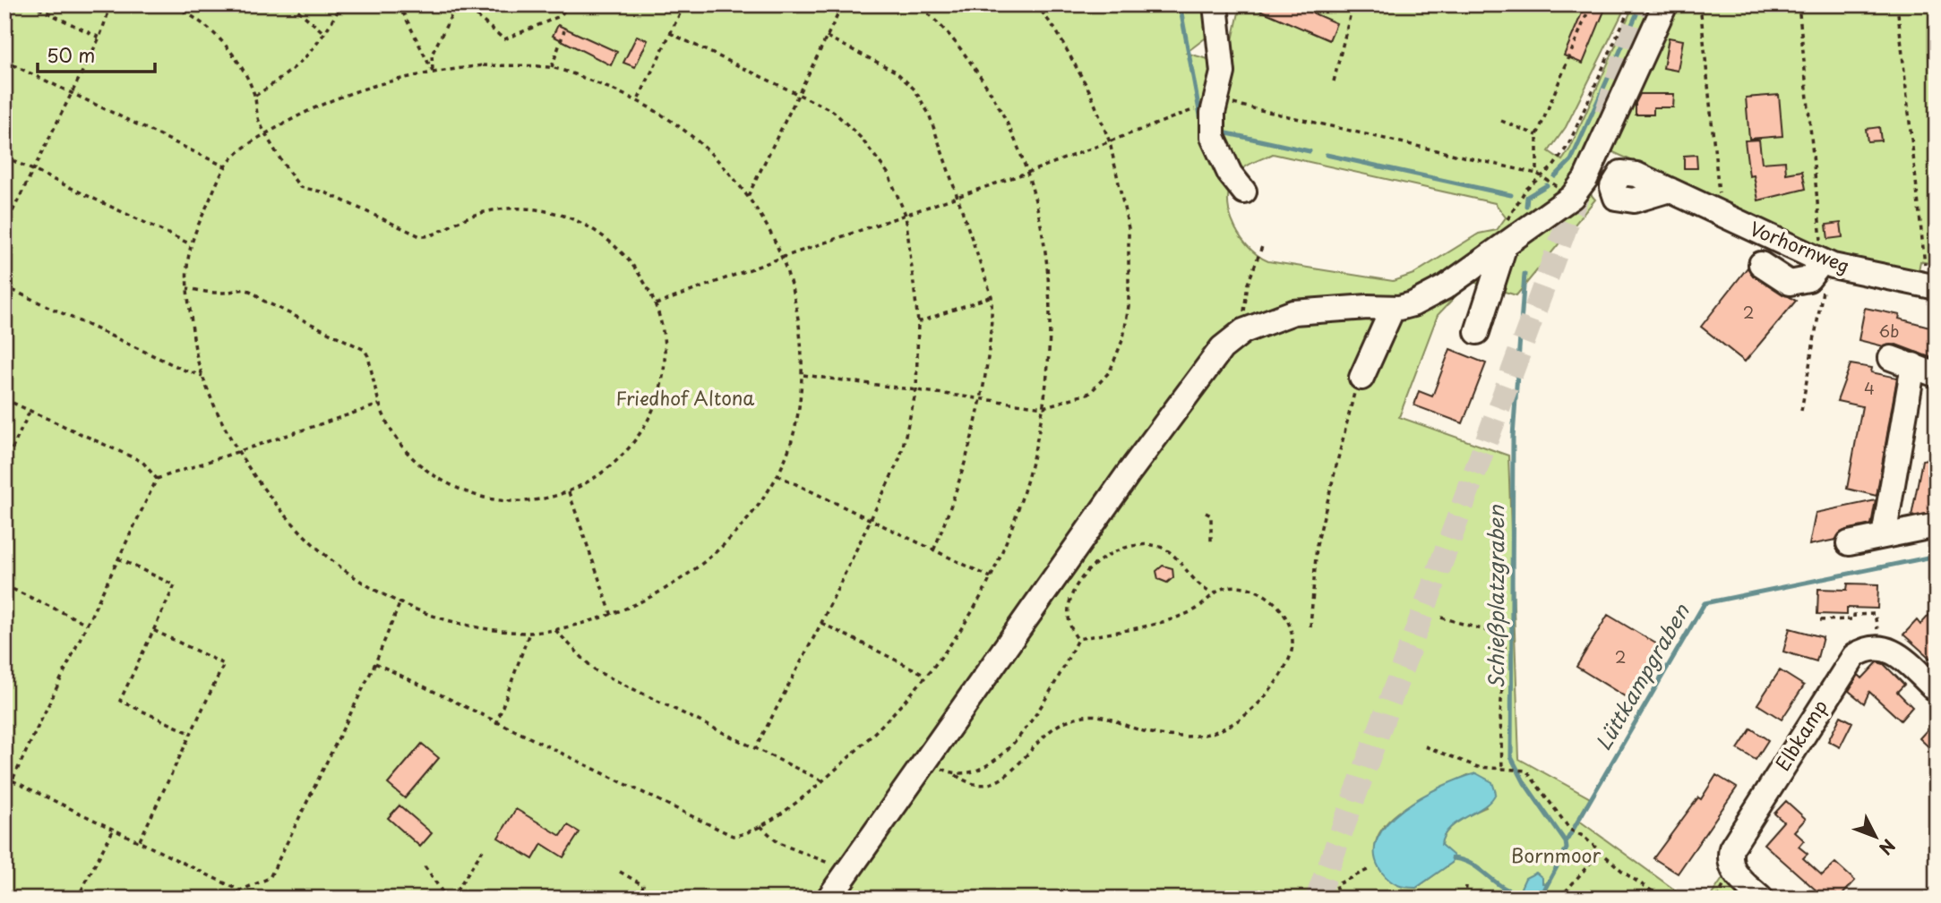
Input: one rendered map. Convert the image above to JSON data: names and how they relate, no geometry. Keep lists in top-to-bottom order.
{
  "streets": {
    "street": ["Vorhornweg", "Elbkamp"]
  },
  "water": ["Schießplatzgraben", "Lüttkampgraben"],
  "parks": ["Friedhof Altona", "Bornmoor"],
  "house_numbers": [
    "2",
    "6b",
    "4",
    "2"
  ],
  "scale_bar": "50 m",
  "north": "bottom right"
}
